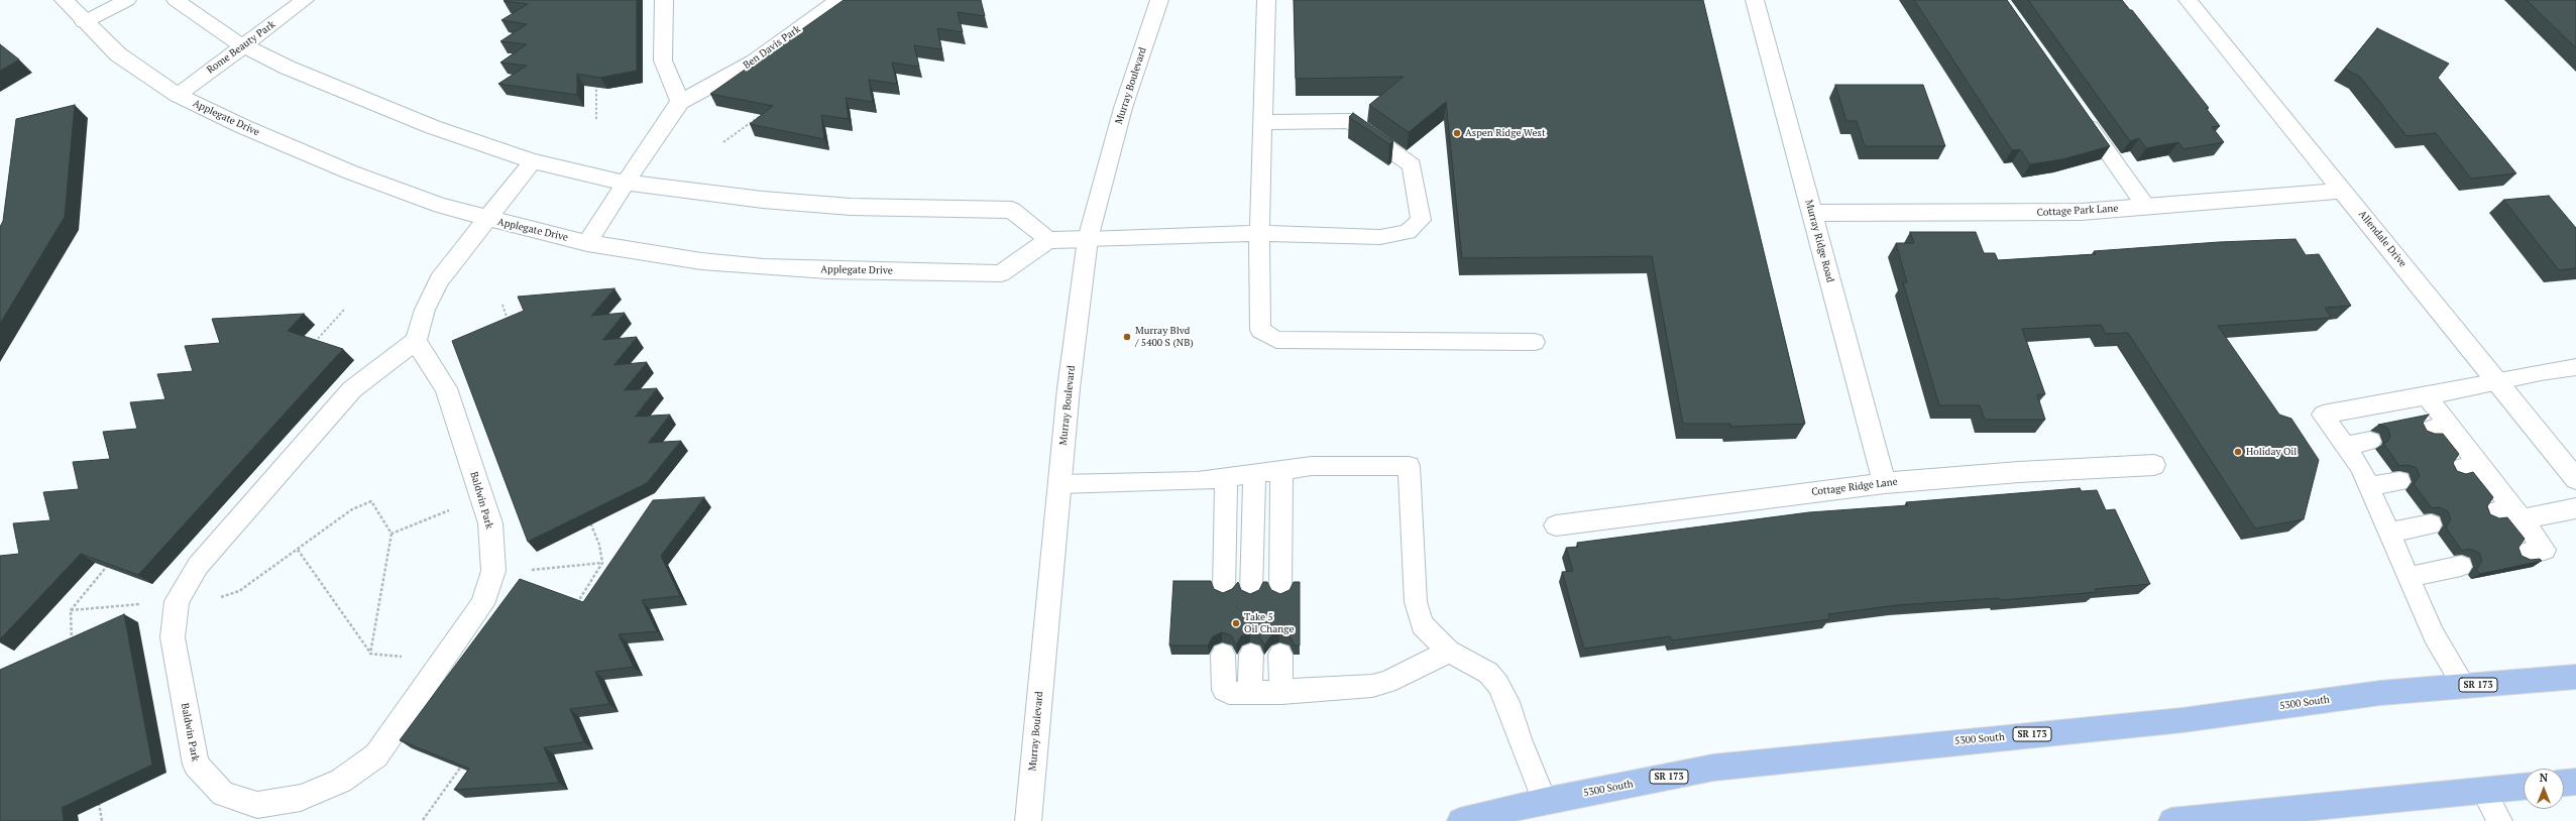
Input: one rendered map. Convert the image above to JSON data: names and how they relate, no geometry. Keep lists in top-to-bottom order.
{
  "streets": {
    "main road": ["SR 173", "5300 South"],
    "street": [
      "Rome Beauty Park",
      "Ben Davis Park",
      "Murray Boulevard",
      "Applegate Drive",
      "Cottage Park Lane",
      "Allendale Drive",
      "Murray Ridge Road",
      "Cottage Ridge Lane",
      "Baldwin Park"
    ]
  },
  "crossings": [
    ["Rome Beauty Park", "Applegate Drive"],
    ["Ben Davis Park", "Applegate Drive"],
    ["Cottage Park Lane", "Allendale Drive"],
    ["Cottage Park Lane", "Murray Ridge Road"],
    ["Murray Ridge Road", "Cottage Ridge Lane"]
  ],
  "places": [
    "Aspen Ridge West",
    "Murray Blvd / 5400 S (NB)",
    "Holiday Oil",
    "Take 5 Oil Change"
  ],
  "north": "top"
}
